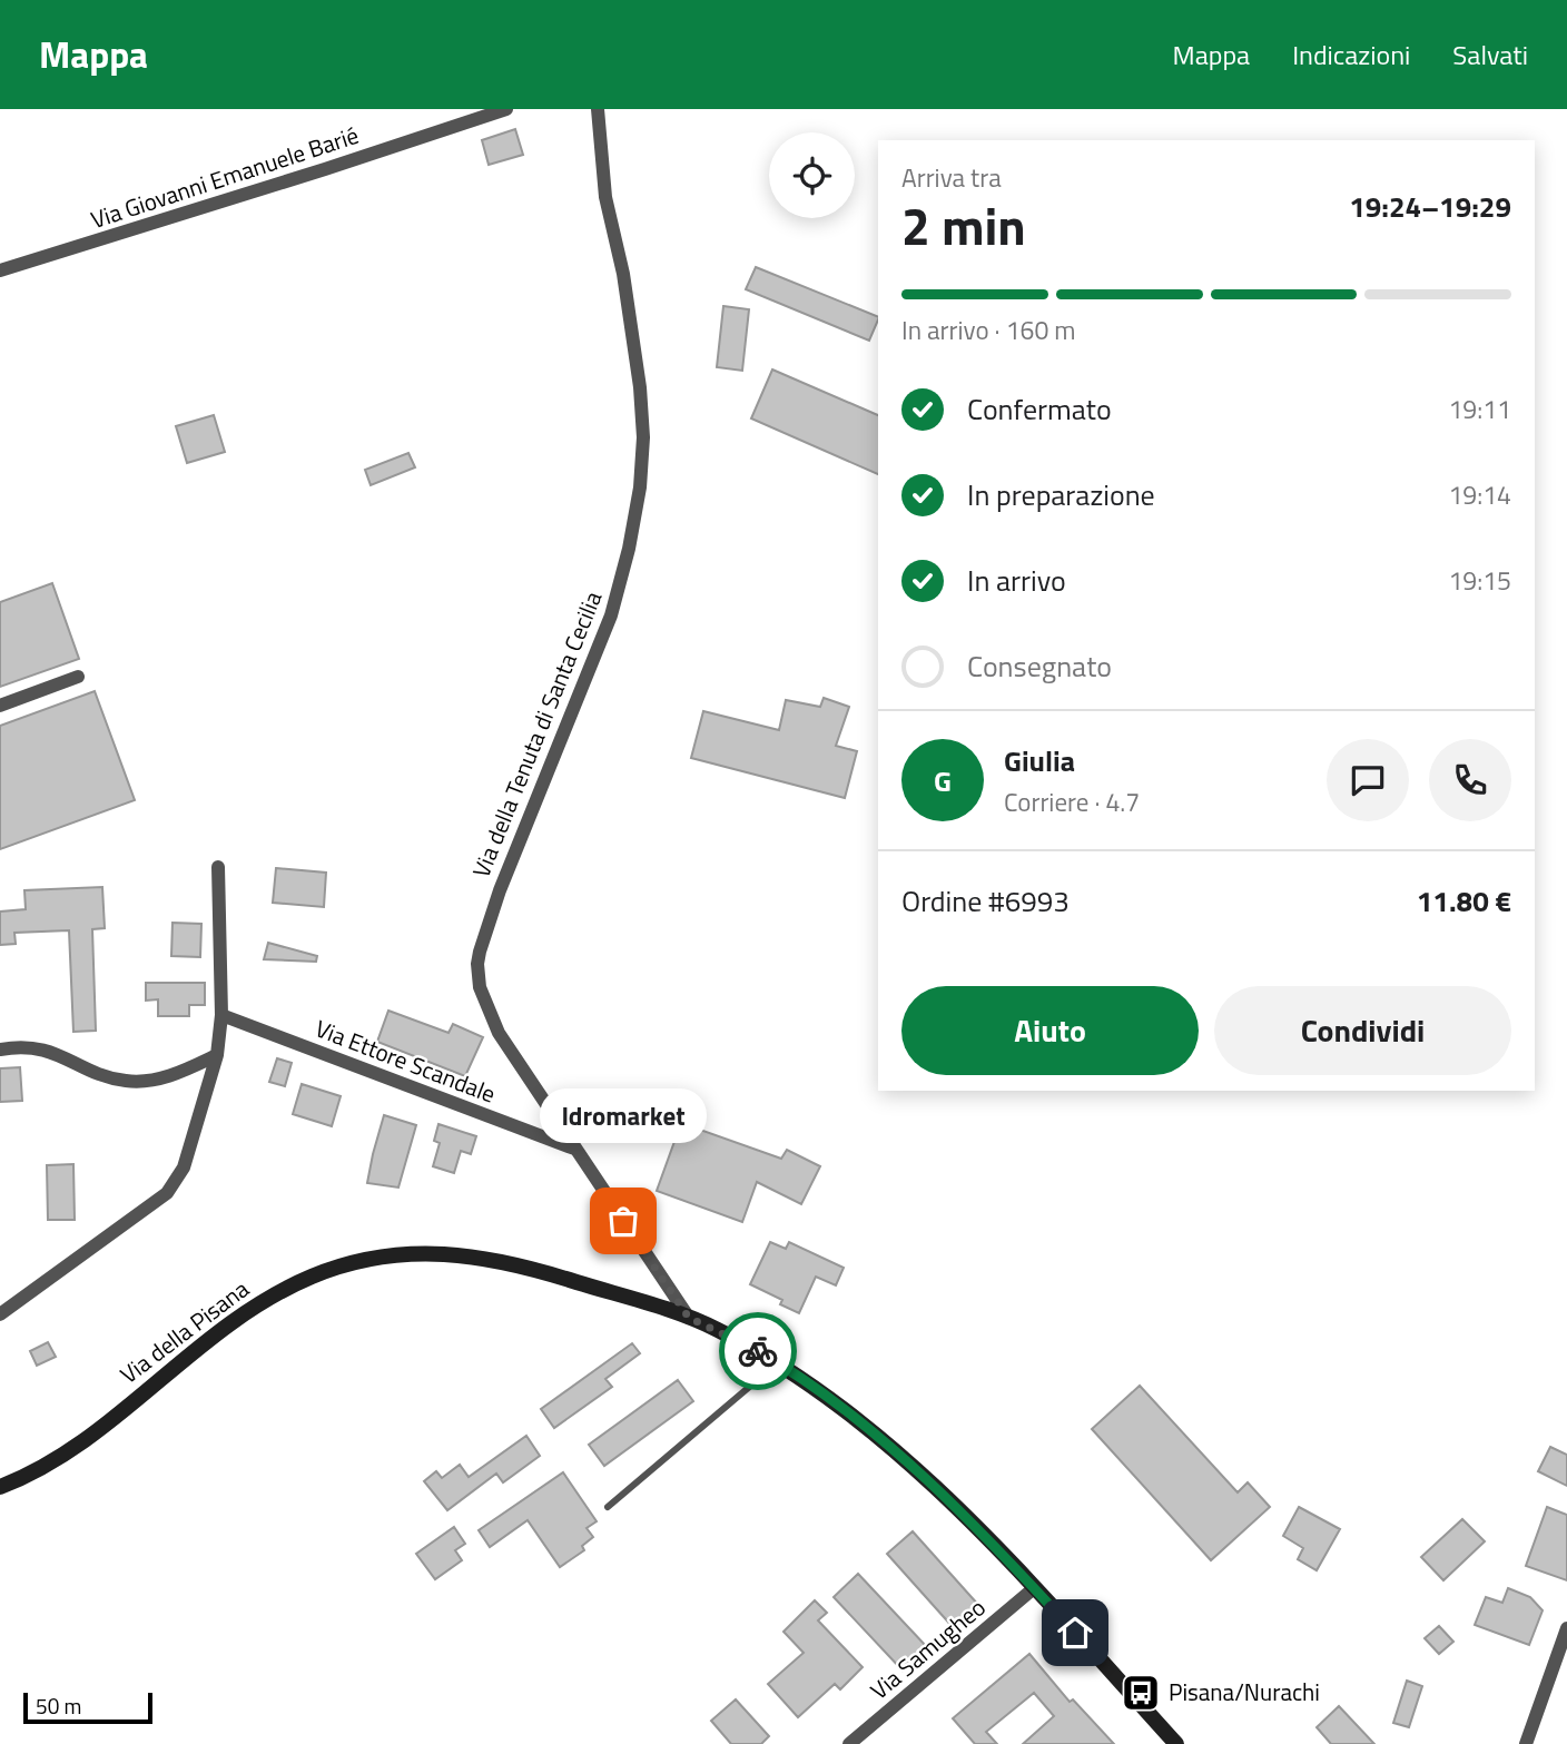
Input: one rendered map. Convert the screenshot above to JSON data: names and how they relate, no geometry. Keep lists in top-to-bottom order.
{
  "streets": {
    "main road": ["Via della Pisana"],
    "street": [
      "Via Giovanni Emanuele Barié",
      "Via della Tenuta di Santa Cecilia",
      "Via Ettore Scandale",
      "Via Samugheo"
    ]
  },
  "crossings": [
    ["Via della Tenuta di Santa Cecilia", "Via Ettore Scandale"],
    ["Via della Tenuta di Santa Cecilia", "Via della Pisana"],
    ["Via della Pisana", "Via Samugheo"]
  ],
  "places": {
    "other": ["Idromarket"],
    "bus stop": ["Pisana/Nurachi"]
  },
  "scale_bar": "50 m",
  "page": {
    "header": "Mappa",
    "nav": ["Mappa", "Indicazioni", "Salvati"],
    "heading": ["2 min", "Arriva tra", "19:24–19:29"],
    "panel": [
      "Giulia",
      "Corriere · 4.7",
      "Ordine #6993",
      "11.80 €"
    ],
    "bar": "In arrivo · 160 m",
    "list": [
      ["Confermato", "19:11"],
      ["In preparazione", "19:14"],
      ["In arrivo", "19:15"],
      "Consegnato"
    ],
    "round": "G",
    "buttons": ["Aiuto", "Condividi"],
    "bubble": "Idromarket",
    "scale": "50 m"
  }
}
